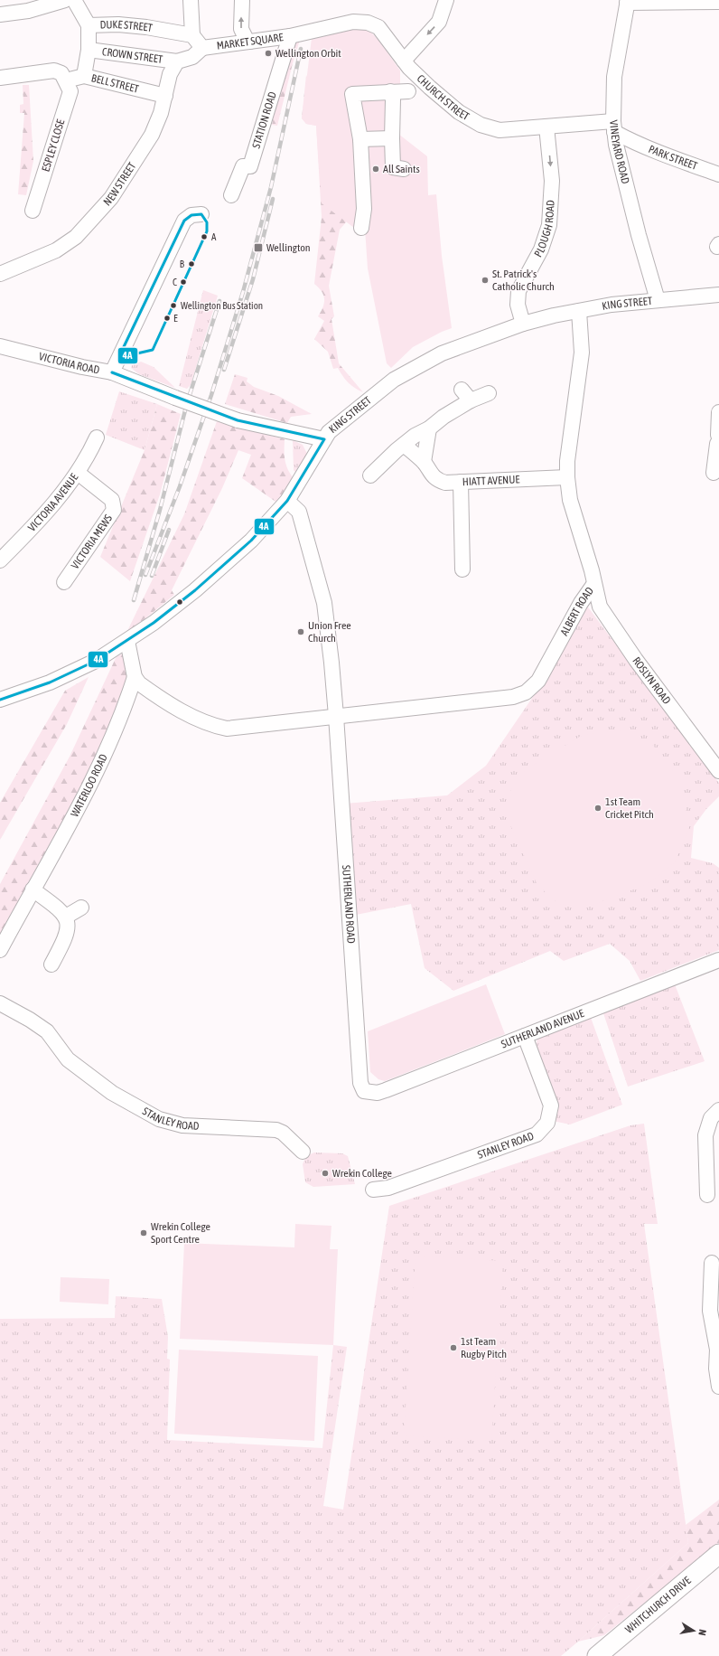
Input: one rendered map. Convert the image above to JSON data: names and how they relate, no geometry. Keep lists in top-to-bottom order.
{
  "streets": {
    "main road": ["WHITCHURCH DRIVE"],
    "street": [
      "DUKE STREET",
      "MARKET SQUARE",
      "CROWN STREET",
      "BELL STREET",
      "CHURCH STREET",
      "STATION ROAD",
      "ESPLEY CLOSE",
      "VINEYARD ROAD",
      "PARK STREET",
      "NEW STREET",
      "PLOUGH ROAD",
      "KING STREET",
      "VICTORIA ROAD",
      "HIATT AVENUE",
      "VICTORIA AVENUE",
      "VICTORIA MEWS",
      "ALBERT ROAD",
      "ROSLYN ROAD",
      "WATERLOO ROAD",
      "SUTHERLAND ROAD",
      "SUTHERLAND AVENUE",
      "STANLEY ROAD"
    ]
  },
  "crossings": [
    ["DUKE STREET", "MARKET SQUARE"],
    ["MARKET SQUARE", "CHURCH STREET"],
    ["MARKET SQUARE", "STATION ROAD"],
    ["CROWN STREET", "NEW STREET"],
    ["BELL STREET", "ESPLEY CLOSE"],
    ["BELL STREET", "NEW STREET"],
    ["CHURCH STREET", "STATION ROAD"],
    ["CHURCH STREET", "VINEYARD ROAD"],
    ["CHURCH STREET", "PARK STREET"],
    ["CHURCH STREET", "PLOUGH ROAD"],
    ["VINEYARD ROAD", "PARK STREET"],
    ["VINEYARD ROAD", "KING STREET"],
    ["PLOUGH ROAD", "KING STREET"],
    ["KING STREET", "VICTORIA ROAD"],
    ["KING STREET", "ALBERT ROAD"],
    ["KING STREET", "SUTHERLAND ROAD"],
    ["HIATT AVENUE", "ALBERT ROAD"],
    ["VICTORIA AVENUE", "VICTORIA MEWS"],
    ["ALBERT ROAD", "ROSLYN ROAD"],
    ["ALBERT ROAD", "WATERLOO ROAD"],
    ["ALBERT ROAD", "SUTHERLAND ROAD"],
    ["SUTHERLAND ROAD", "SUTHERLAND AVENUE"],
    ["SUTHERLAND AVENUE", "STANLEY ROAD"]
  ],
  "one_way": ["PLOUGH ROAD"],
  "places": {
    "other": [
      "Wellington Orbit",
      "All Saints",
      "A",
      "B",
      "St. Patrick's Catholic Church",
      "C",
      "Wellington Bus Station",
      "E",
      "Union Free Church",
      "1st Team Cricket Pitch",
      "Wrekin College",
      "Wrekin College Sport Centre",
      "1st Team Rugby Pitch"
    ],
    "transit": ["Wellington"]
  },
  "lines": ["transit line 4A"],
  "north": "right"
}
